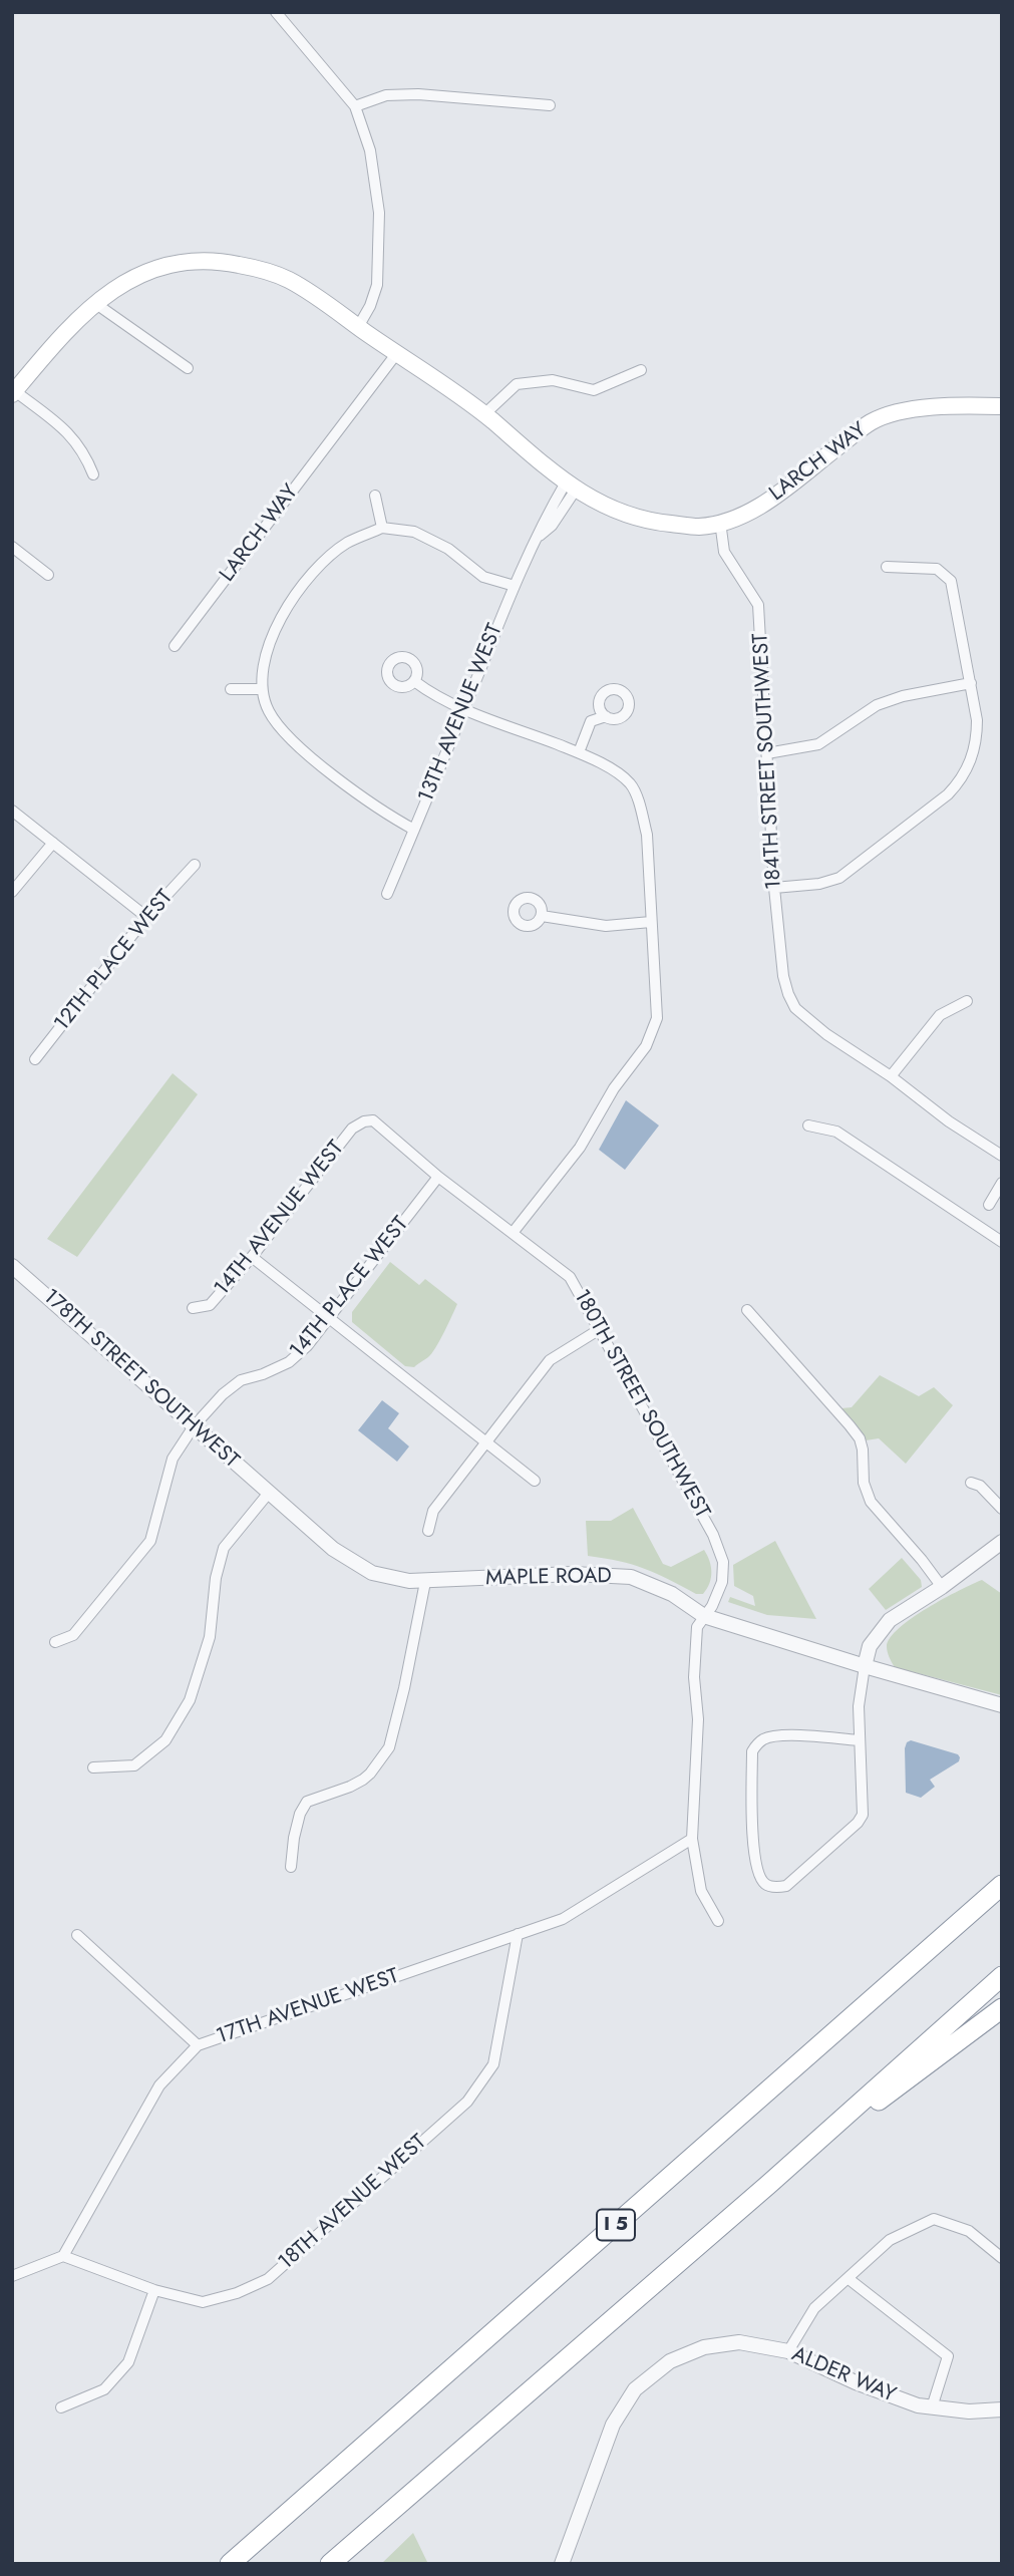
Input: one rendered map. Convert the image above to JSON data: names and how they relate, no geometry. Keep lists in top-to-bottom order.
{
  "streets": {
    "highway": ["I 5"],
    "main road": ["LARCH WAY"],
    "street": [
      "13TH AVENUE WEST",
      "184TH STREET SOUTHWEST",
      "12TH PLACE WEST",
      "14TH AVENUE WEST",
      "14TH PLACE WEST",
      "178TH STREET SOUTHWEST",
      "180TH STREET SOUTHWEST",
      "MAPLE ROAD",
      "17TH AVENUE WEST",
      "18TH AVENUE WEST",
      "ALDER WAY"
    ]
  },
  "crossings": [
    ["LARCH WAY", "13TH AVENUE WEST"],
    ["LARCH WAY", "184TH STREET SOUTHWEST"],
    ["14TH AVENUE WEST", "180TH STREET SOUTHWEST"],
    ["14TH PLACE WEST", "178TH STREET SOUTHWEST"],
    ["14TH PLACE WEST", "180TH STREET SOUTHWEST"],
    ["178TH STREET SOUTHWEST", "MAPLE ROAD"],
    ["180TH STREET SOUTHWEST", "MAPLE ROAD"],
    ["17TH AVENUE WEST", "18TH AVENUE WEST"]
  ]
}
